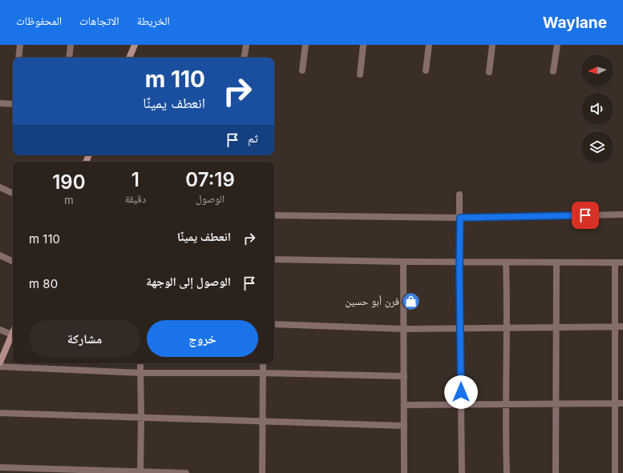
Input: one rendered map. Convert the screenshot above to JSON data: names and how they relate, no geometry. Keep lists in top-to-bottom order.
{
  "places": {
    "shop": ["فرن أبو حسين"]
  },
  "north": "left",
  "page": {
    "header": "Waylane",
    "nav": ["الخريطة", "الاتجاهات", "المحفوظات"],
    "turn": ["110 m", "انعطف يمينًا"],
    "then": "ثم",
    "eta": [
      "07:19",
      "الوصول",
      "1",
      "دقيقة",
      "190",
      "m"
    ],
    "list": [
      {
        "name": "انعطف يمينًا",
        "value": "110 m"
      },
      {
        "name": "الوصول إلى الوجهة",
        "value": "80 m"
      }
    ],
    "buttons": ["خروج", "مشاركة"]
  }
}
